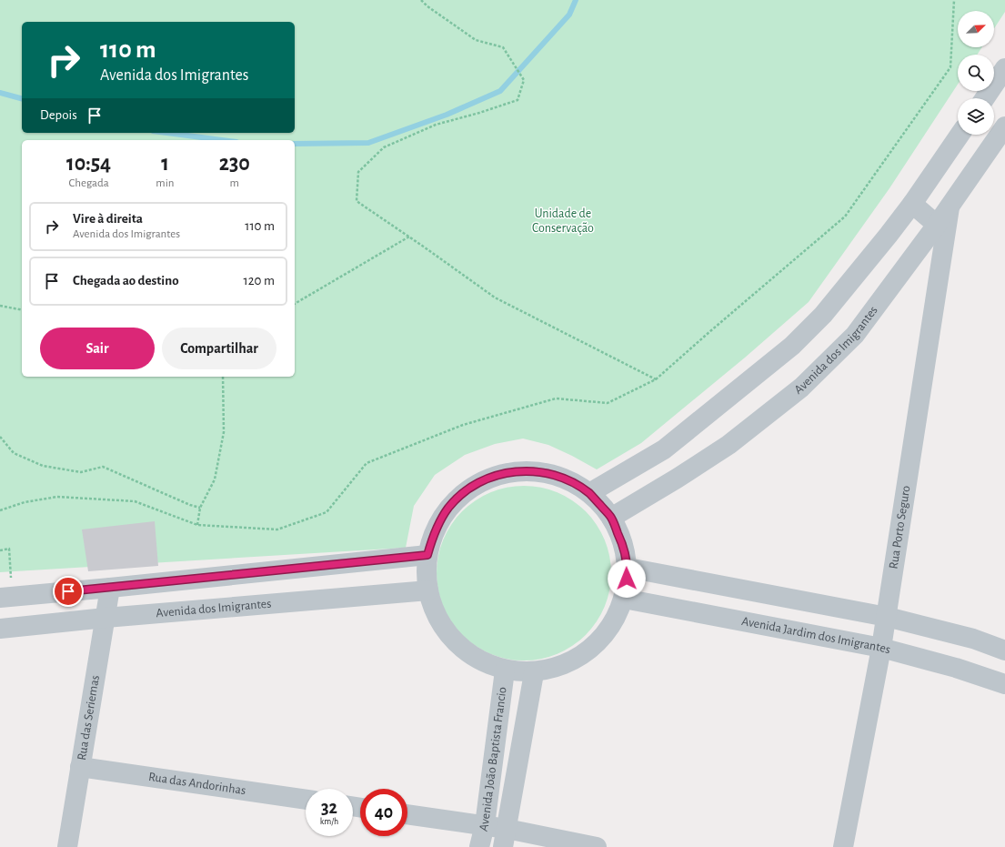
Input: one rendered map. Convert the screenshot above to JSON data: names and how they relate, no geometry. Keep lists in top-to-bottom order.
{
  "streets": {
    "street": [
      "Avenida dos Imigrantes",
      "Rua Porto Seguro",
      "Avenida Jardim dos Imigrantes",
      "Rua das Seriemas",
      "Avenida João Baptista Francio",
      "Rua das Andorinhas"
    ]
  },
  "crossings": [
    ["Avenida dos Imigrantes", "Rua Porto Seguro"],
    ["Avenida dos Imigrantes", "Rua das Seriemas"],
    ["Rua Porto Seguro", "Avenida Jardim dos Imigrantes"],
    ["Rua das Seriemas", "Rua das Andorinhas"]
  ],
  "parks": ["Unidade de Conservação"],
  "north": "top right",
  "page": {
    "turn": ["110 m", "Avenida dos Imigrantes"],
    "then": "Depois",
    "eta": [
      "10:54",
      "Chegada",
      "1",
      "min",
      "230",
      "m"
    ],
    "list": [
      {
        "name": "Vire à direita",
        "note": "Avenida dos Imigrantes",
        "value": "110 m"
      },
      {
        "name": "Chegada ao destino",
        "value": "120 m"
      }
    ],
    "buttons": ["Sair", "Compartilhar"],
    "speed": "32 km/h",
    "limit": "40"
  }
}
